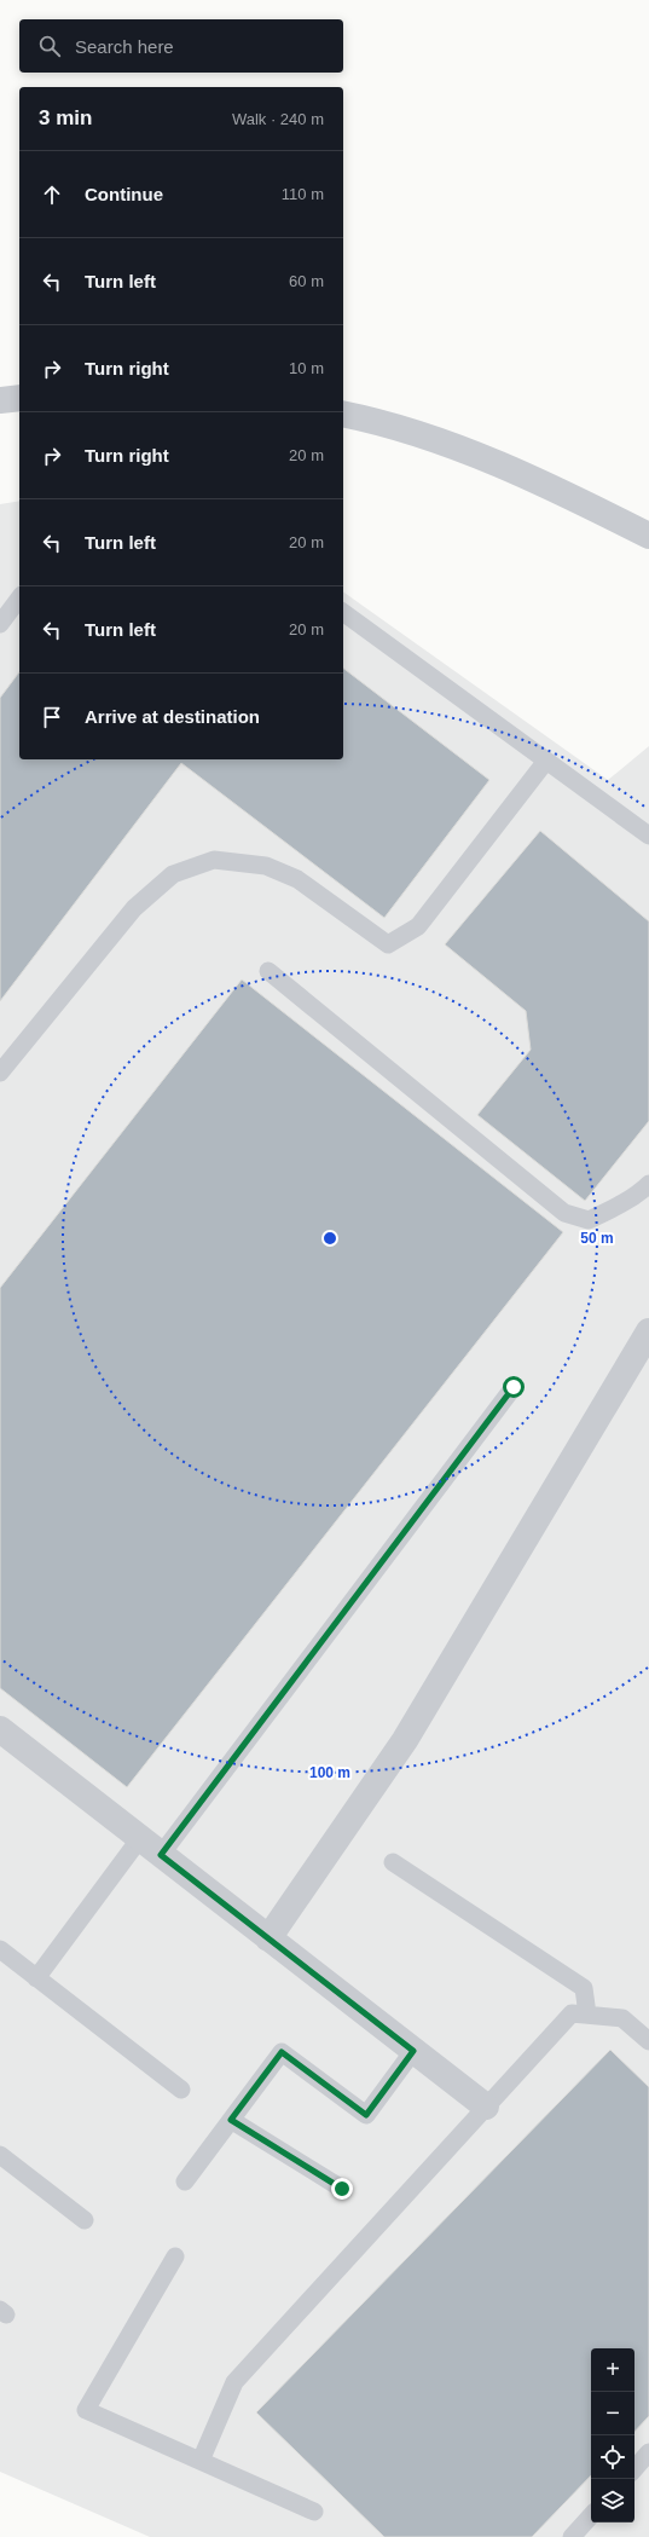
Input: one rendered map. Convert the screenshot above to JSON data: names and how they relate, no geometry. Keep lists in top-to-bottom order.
{
  "page": {
    "search": "Search here",
    "heading": ["3 min", "Walk · 240 m"],
    "list": [
      ["Continue", "110 m"],
      ["Turn left", "60 m"],
      ["Turn right", "10 m"],
      ["Turn right", "20 m"],
      ["Turn left", "20 m"],
      ["Turn left", "20 m"],
      "Arrive at destination"
    ],
    "map_buttons": ["+", "−"]
  },
  "rings": ["50 m", "100 m"]
}
